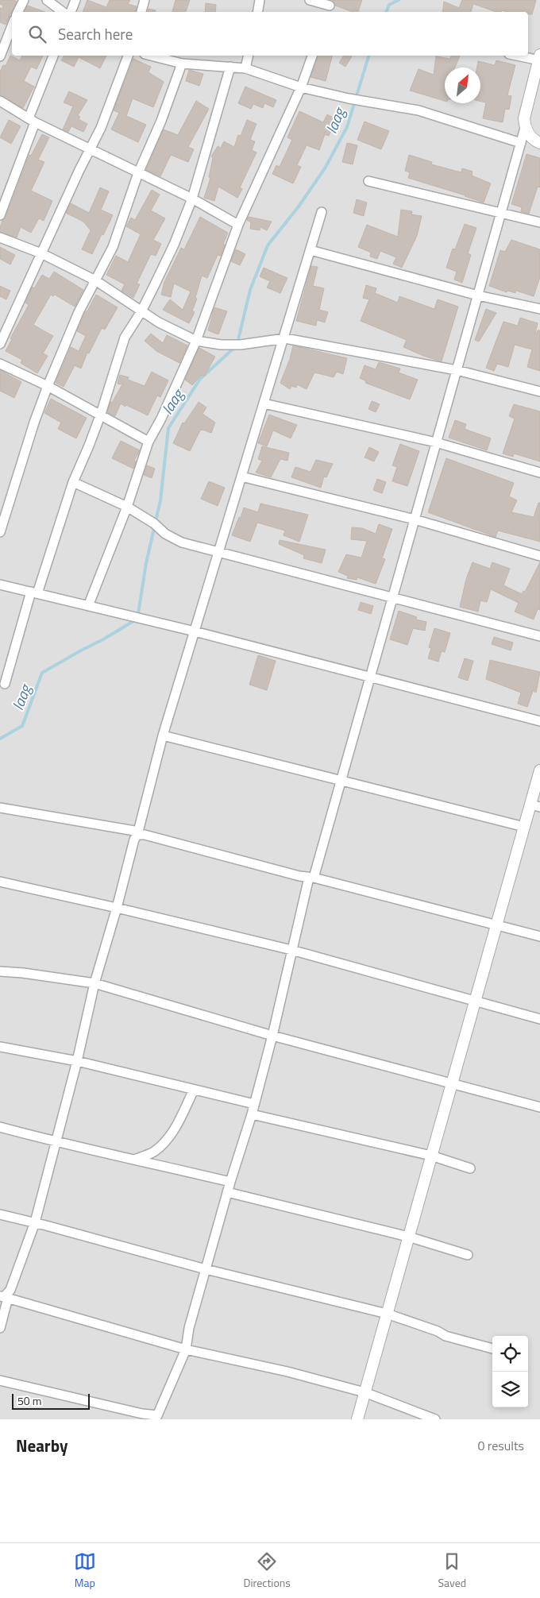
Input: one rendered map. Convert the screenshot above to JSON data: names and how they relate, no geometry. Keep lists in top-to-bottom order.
{
  "water": ["laag"],
  "scale_bar": "50 m",
  "north": "top right",
  "page": {
    "search": "Search here",
    "scale": "50 m",
    "heading": ["Nearby", "0 results"],
    "nav": ["Map", "Directions", "Saved"]
  }
}
